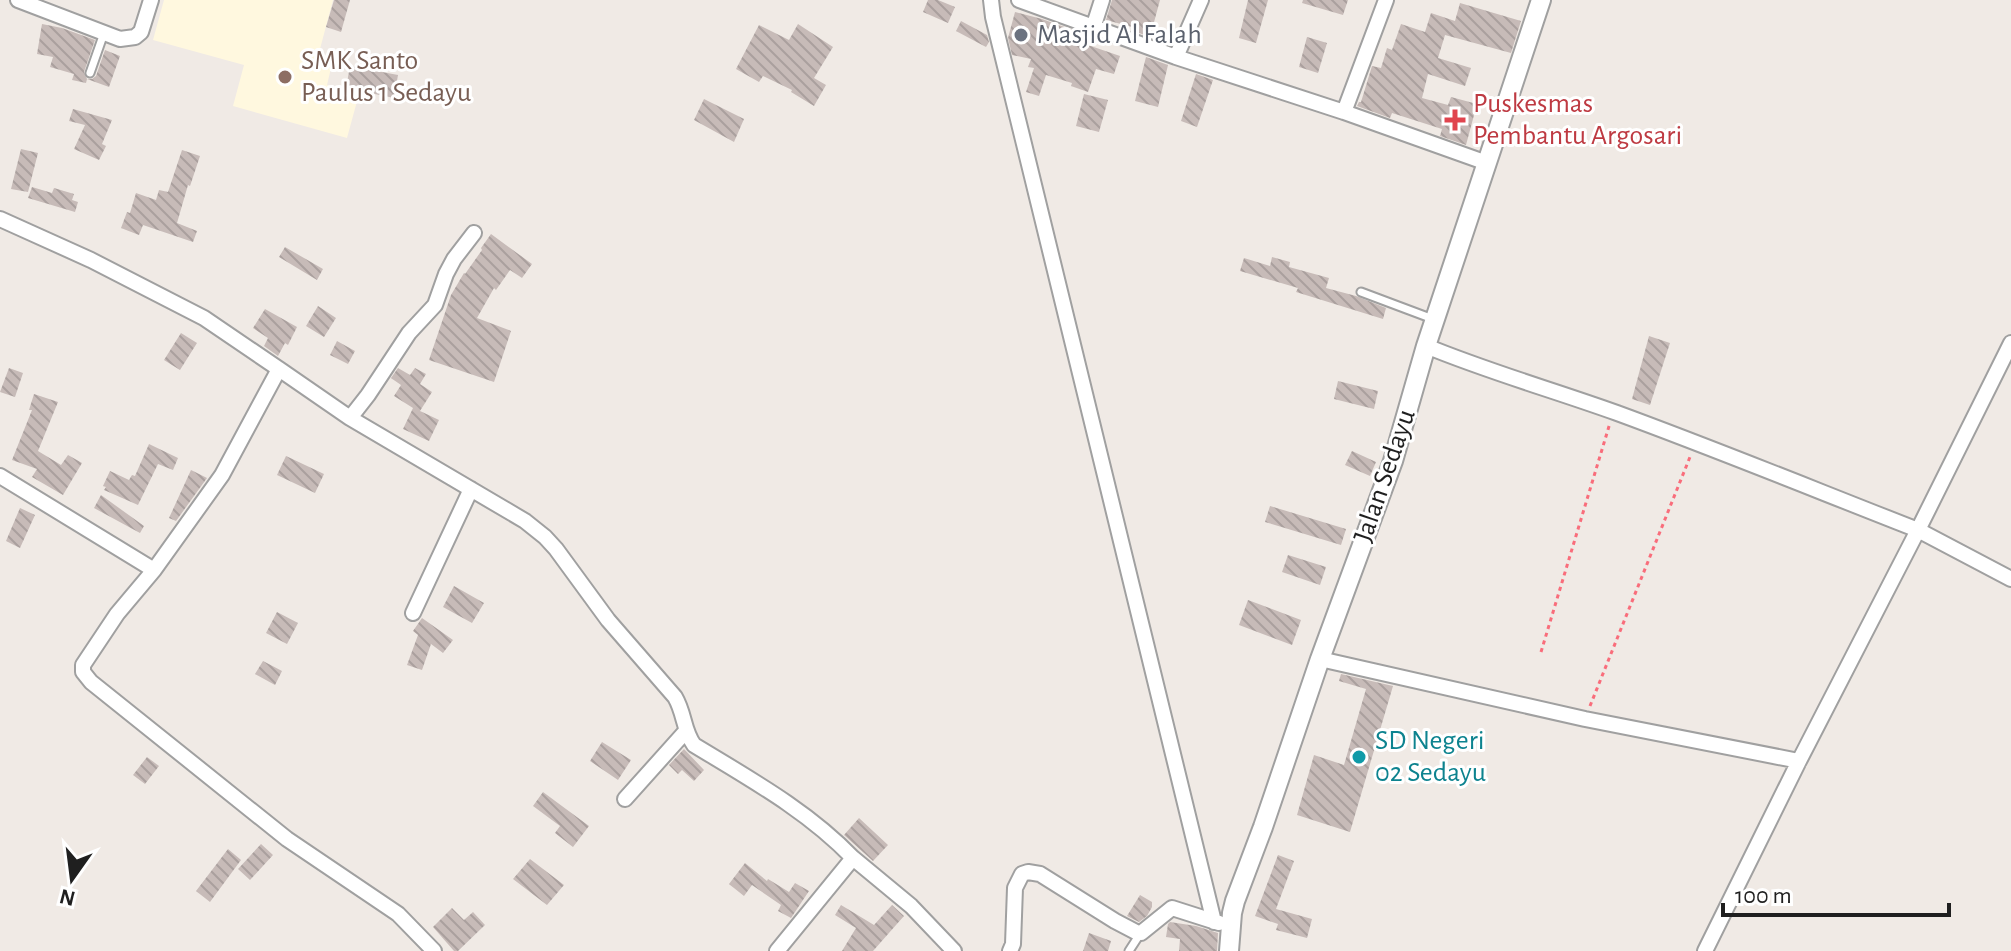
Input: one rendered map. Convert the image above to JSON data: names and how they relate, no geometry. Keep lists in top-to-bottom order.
{
  "streets": {
    "street": ["Jalan Sedayu"]
  },
  "places": {
    "other": ["Masjid Al Falah", "SMK Santo Paulus 1 Sedayu", "SD Negeri 02 Sedayu"],
    "health": ["Puskesmas Pembantu Argosari"]
  },
  "scale_bar": "100 m",
  "north": "bottom"
}
